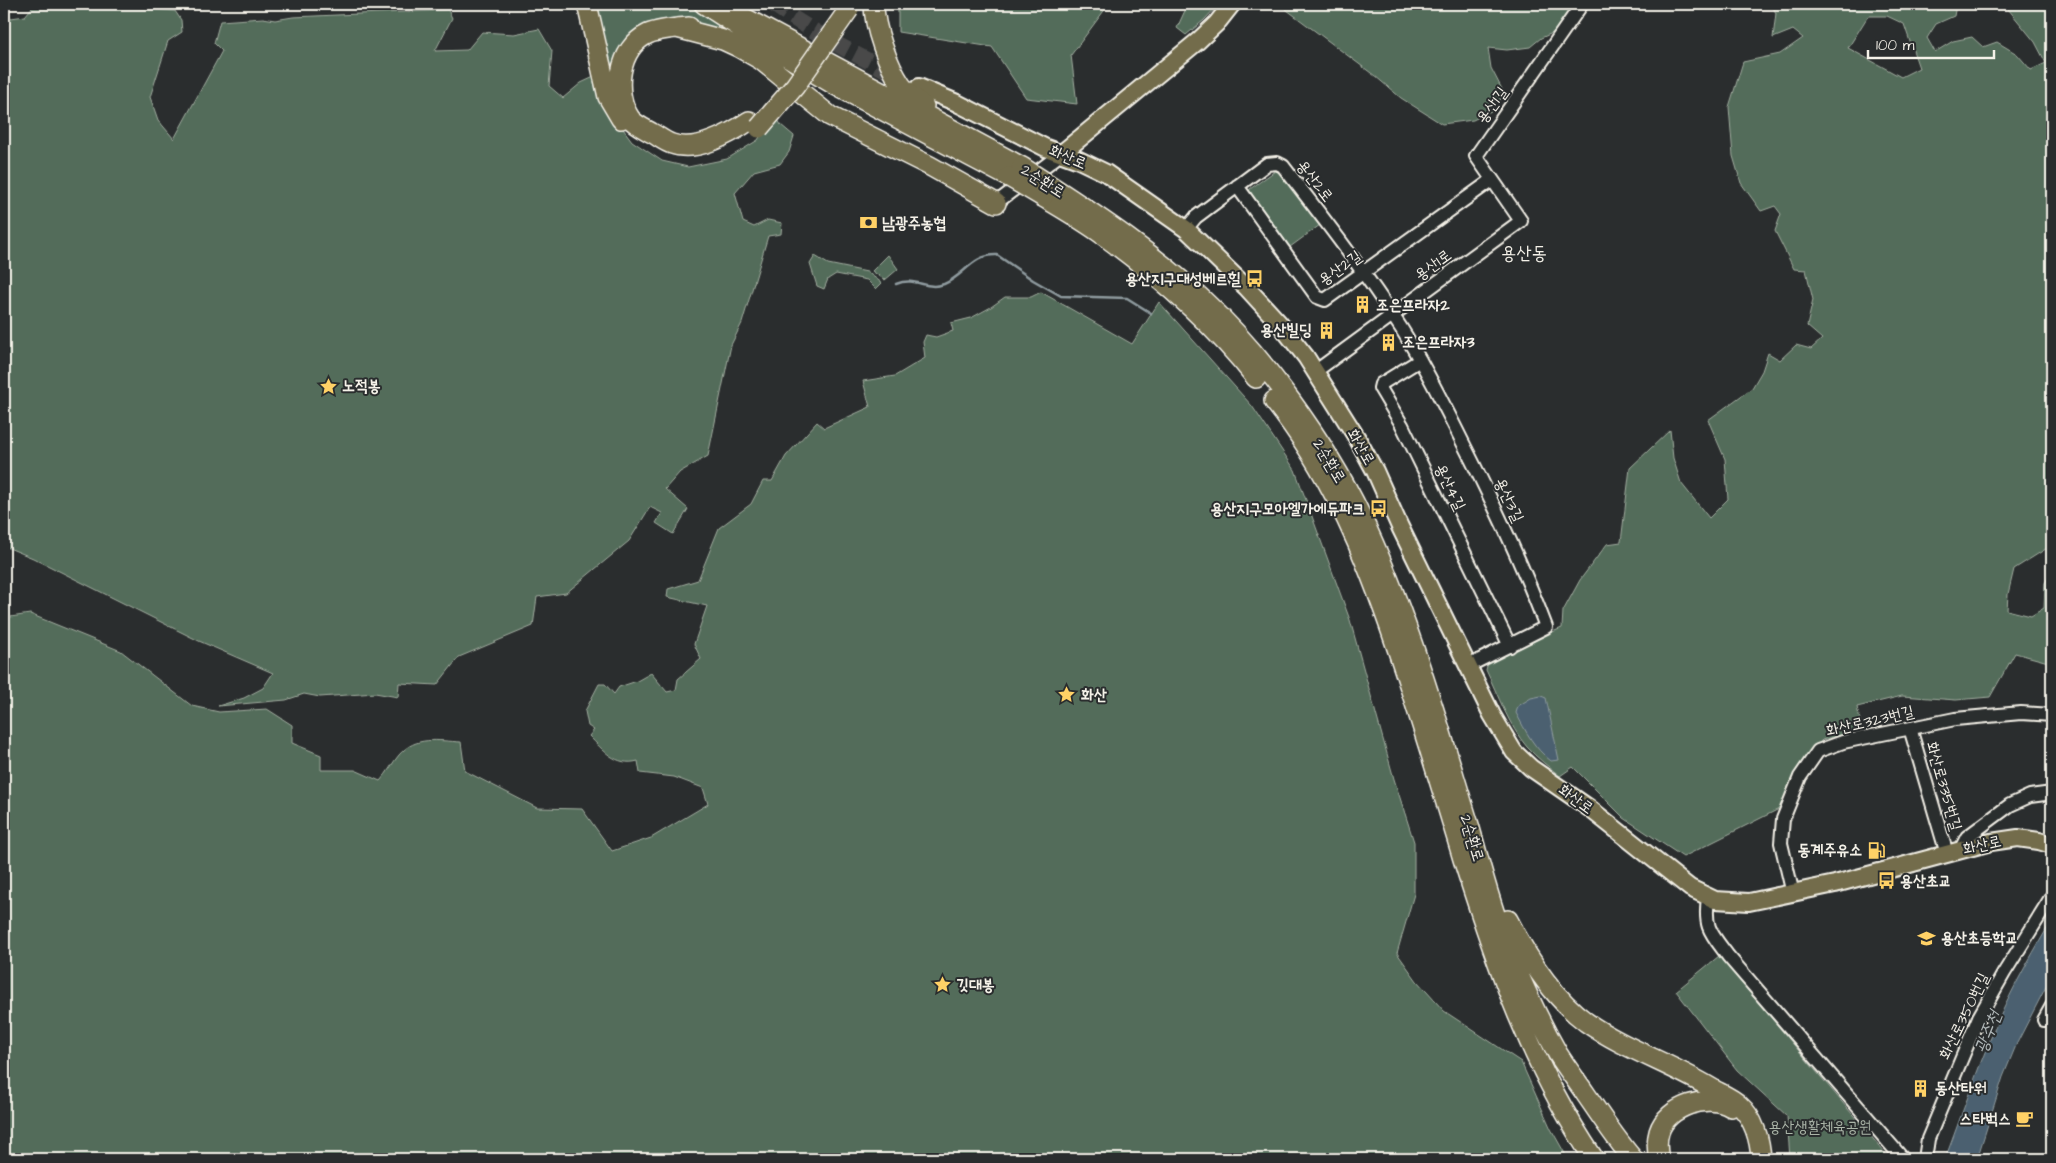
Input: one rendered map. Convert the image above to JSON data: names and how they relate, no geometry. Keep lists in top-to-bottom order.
{
  "streets": {
    "highway": ["2순환로"],
    "main road": ["화산로"],
    "street": [
      "용산1길",
      "용산2로",
      "용산1로",
      "용산2길",
      "용산4길",
      "용산3길",
      "화산로323번길",
      "화산로335번길",
      "화산로350번길"
    ]
  },
  "crossings": [
    ["용산1길", "용산1로"],
    ["용산1길", "용산2길"],
    ["화산로", "용산2로"],
    ["화산로", "용산1로"],
    ["화산로", "용산3길"],
    ["화산로", "화산로323번길"],
    ["화산로", "화산로335번길"],
    ["용산2로", "용산1로"],
    ["용산2로", "용산2길"],
    ["용산2로", "용산3길"],
    ["용산1로", "용산3길"],
    ["용산4길", "용산3길"],
    ["화산로323번길", "화산로335번길"]
  ],
  "districts": ["용산동"],
  "water": ["광주천"],
  "parks": ["용산생활체육공원"],
  "places": {
    "bank": ["남광주농협"],
    "bus stop": ["용산지구대성베르힐", "용산지구모아엘가에듀파크", "용산초교"],
    "building": [
      "조은프라자2",
      "용산빌딩",
      "조은프라자3",
      "동산타워"
    ],
    "place": ["노적봉", "화산", "깃대봉"],
    "fuel station": ["동계주유소"],
    "school or university": ["용산초등학교"],
    "cafe": ["스타벅스"]
  },
  "scale_bar": "100 m"
}
